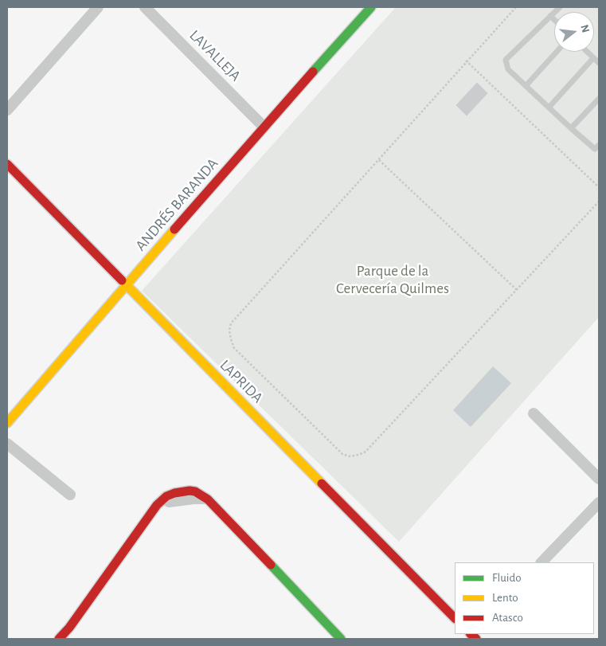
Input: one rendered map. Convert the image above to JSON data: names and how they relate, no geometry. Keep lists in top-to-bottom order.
{
  "streets": {
    "street": ["LAVALLEJA", "ANDRÉS BARANDA", "LAPRIDA"]
  },
  "crossings": [
    ["LAVALLEJA", "ANDRÉS BARANDA"],
    ["ANDRÉS BARANDA", "LAPRIDA"]
  ],
  "parks": ["Parque de la Cervecería Quilmes"],
  "legend": ["Fluido", "Lento", "Atasco"],
  "north": "right"
}
